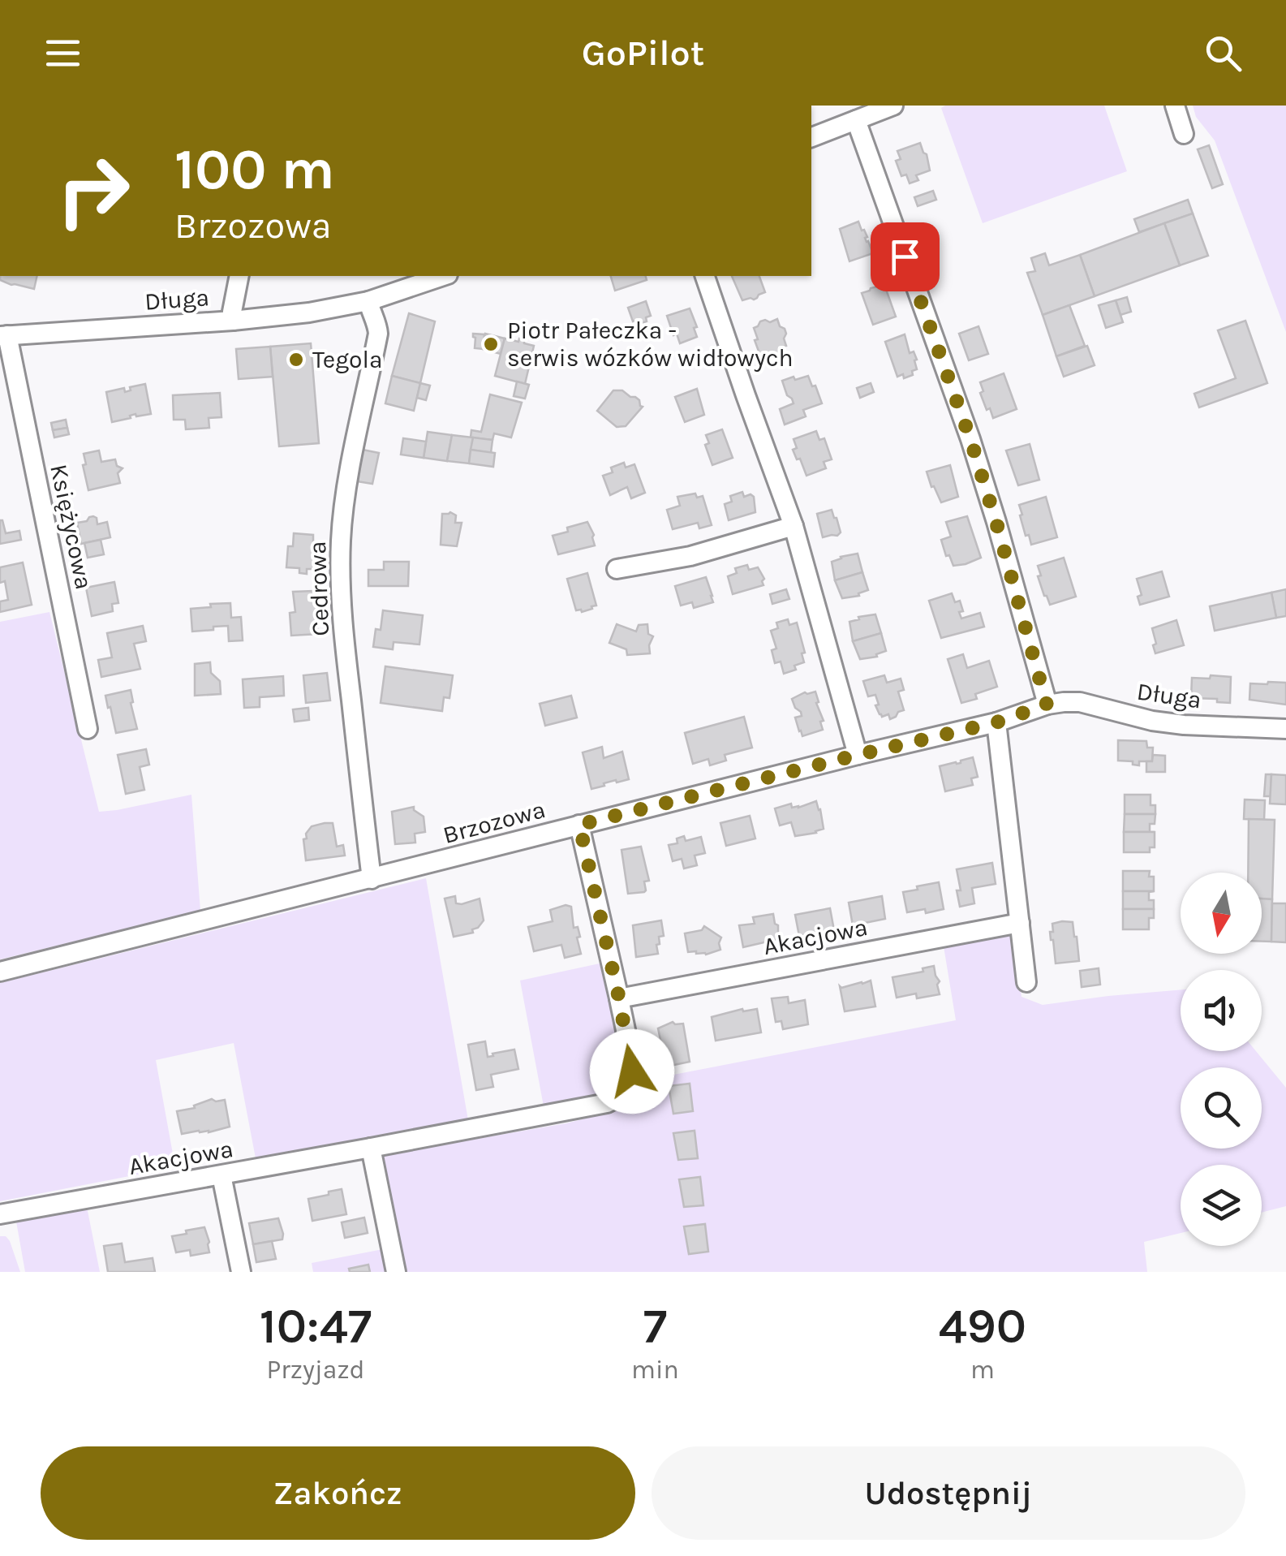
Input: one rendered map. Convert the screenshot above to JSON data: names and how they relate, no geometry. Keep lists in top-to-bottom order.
{
  "streets": {
    "street": [
      "Długa",
      "Księżycowa",
      "Cedrowa",
      "Brzozowa",
      "Akacjowa"
    ]
  },
  "crossings": [
    ["Długa", "Księżycowa"],
    ["Długa", "Cedrowa"],
    ["Długa", "Brzozowa"],
    ["Cedrowa", "Brzozowa"],
    ["Brzozowa", "Akacjowa"]
  ],
  "places": ["Piotr Pałeczka - serwis wózków widłowych", "Tegola"],
  "north": "bottom",
  "page": {
    "header": "GoPilot",
    "turn": ["100 m", "Brzozowa"],
    "eta": [
      "10:47",
      "Przyjazd",
      "7",
      "min",
      "490",
      "m"
    ],
    "buttons": ["Zakończ", "Udostępnij"]
  }
}
